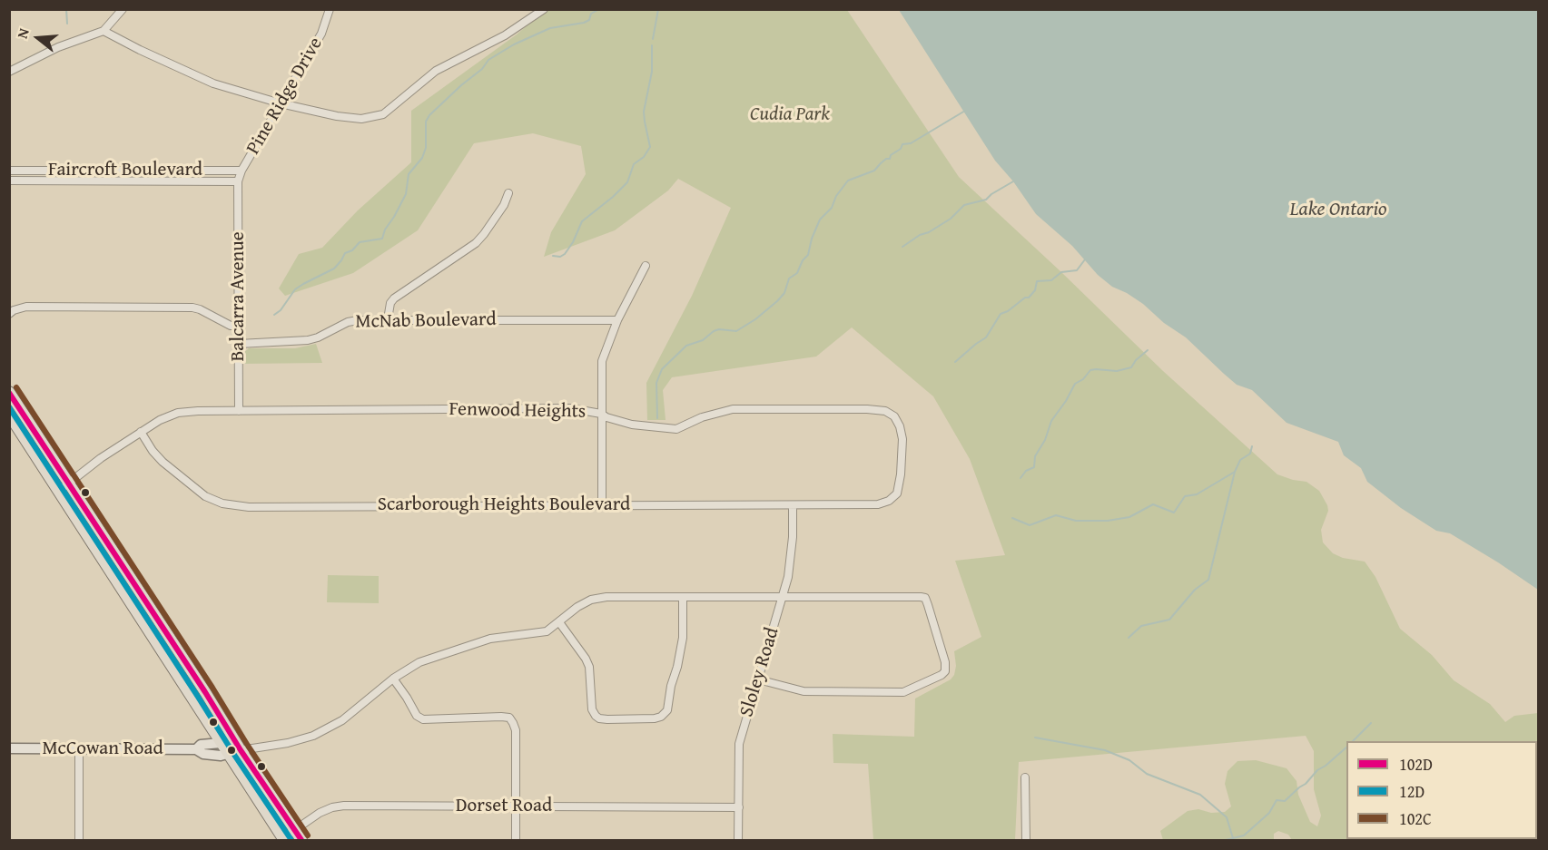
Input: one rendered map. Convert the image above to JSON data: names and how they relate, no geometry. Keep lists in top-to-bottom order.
{
  "streets": {
    "street": [
      "Pine Ridge Drive",
      "Faircroft Boulevard",
      "Balcarra Avenue",
      "McNab Boulevard",
      "Fenwood Heights",
      "Scarborough Heights Boulevard",
      "Sloley Road",
      "McCowan Road",
      "Dorset Road"
    ]
  },
  "crossings": [
    ["Pine Ridge Drive", "Faircroft Boulevard"],
    ["Pine Ridge Drive", "Balcarra Avenue"],
    ["Faircroft Boulevard", "Balcarra Avenue"],
    ["Balcarra Avenue", "McNab Boulevard"],
    ["Balcarra Avenue", "Fenwood Heights"],
    ["Fenwood Heights", "Scarborough Heights Boulevard"],
    ["Scarborough Heights Boulevard", "Sloley Road"],
    ["Sloley Road", "Dorset Road"]
  ],
  "water": ["Lake Ontario"],
  "parks": ["Cudia Park"],
  "lines": ["transit line 102C", "transit line 102D", "transit line 12D"],
  "legend": ["102D", "12D", "102C"],
  "north": "left"
}
